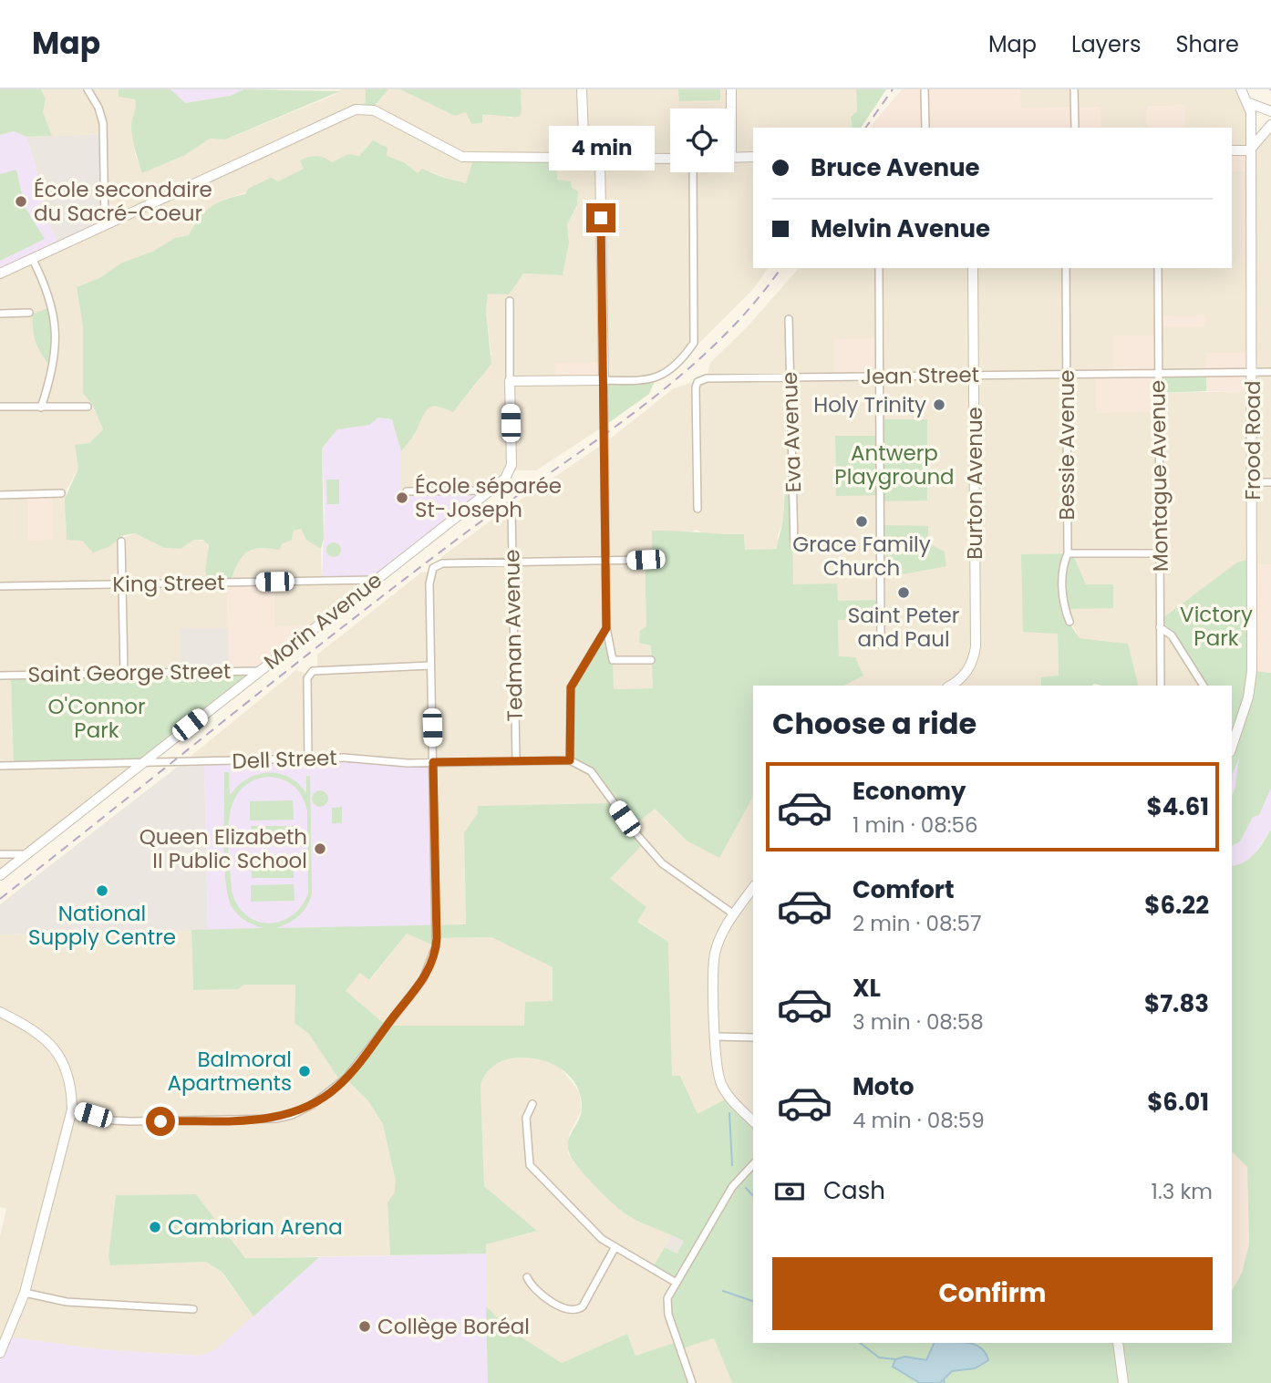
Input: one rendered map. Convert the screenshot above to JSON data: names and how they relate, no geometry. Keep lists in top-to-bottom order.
{
  "streets": {
    "street": [
      "Jean Street",
      "Eva Avenue",
      "Frood Road",
      "Bessie Avenue",
      "Montague Avenue",
      "Burton Avenue",
      "King Street",
      "Morin Avenue",
      "Tedman Avenue",
      "Saint George Street",
      "Dell Street"
    ]
  },
  "crossings": [
    ["Jean Street", "Eva Avenue"],
    ["Jean Street", "Frood Road"],
    ["Jean Street", "Bessie Avenue"],
    ["Jean Street", "Montague Avenue"],
    ["Jean Street", "Burton Avenue"],
    ["King Street", "Morin Avenue"],
    ["Morin Avenue", "Saint George Street"],
    ["Morin Avenue", "Dell Street"],
    ["Tedman Avenue", "Dell Street"]
  ],
  "parks": ["Antwerp Playground", "Victory Park", "O'Connor Park"],
  "places": [
    "École secondaire du Sacré-Coeur",
    "Holy Trinity",
    "École séparée St-Joseph",
    "Grace Family Church",
    "Saint Peter and Paul",
    "Queen Elizabeth II Public School",
    "National Supply Centre",
    "Balmoral Apartments",
    "Cambrian Arena",
    "Collège Boréal"
  ],
  "page": {
    "header": "Map",
    "nav": ["Map", "Layers", "Share"],
    "bubble": "4 min",
    "banner": ["Bruce Avenue", "Melvin Avenue"],
    "heading": "Choose a ride",
    "list": [
      {
        "name": "Economy",
        "note": "1 min · 08:56",
        "value": "$4.61"
      },
      {
        "name": "Comfort",
        "note": "2 min · 08:57",
        "value": "$6.22"
      },
      {
        "name": "XL",
        "note": "3 min · 08:58",
        "value": "$7.83"
      },
      {
        "name": "Moto",
        "note": "4 min · 08:59",
        "value": "$6.01"
      }
    ],
    "pay": ["Cash", "1.3 km"],
    "buttons": "Confirm"
  }
}
